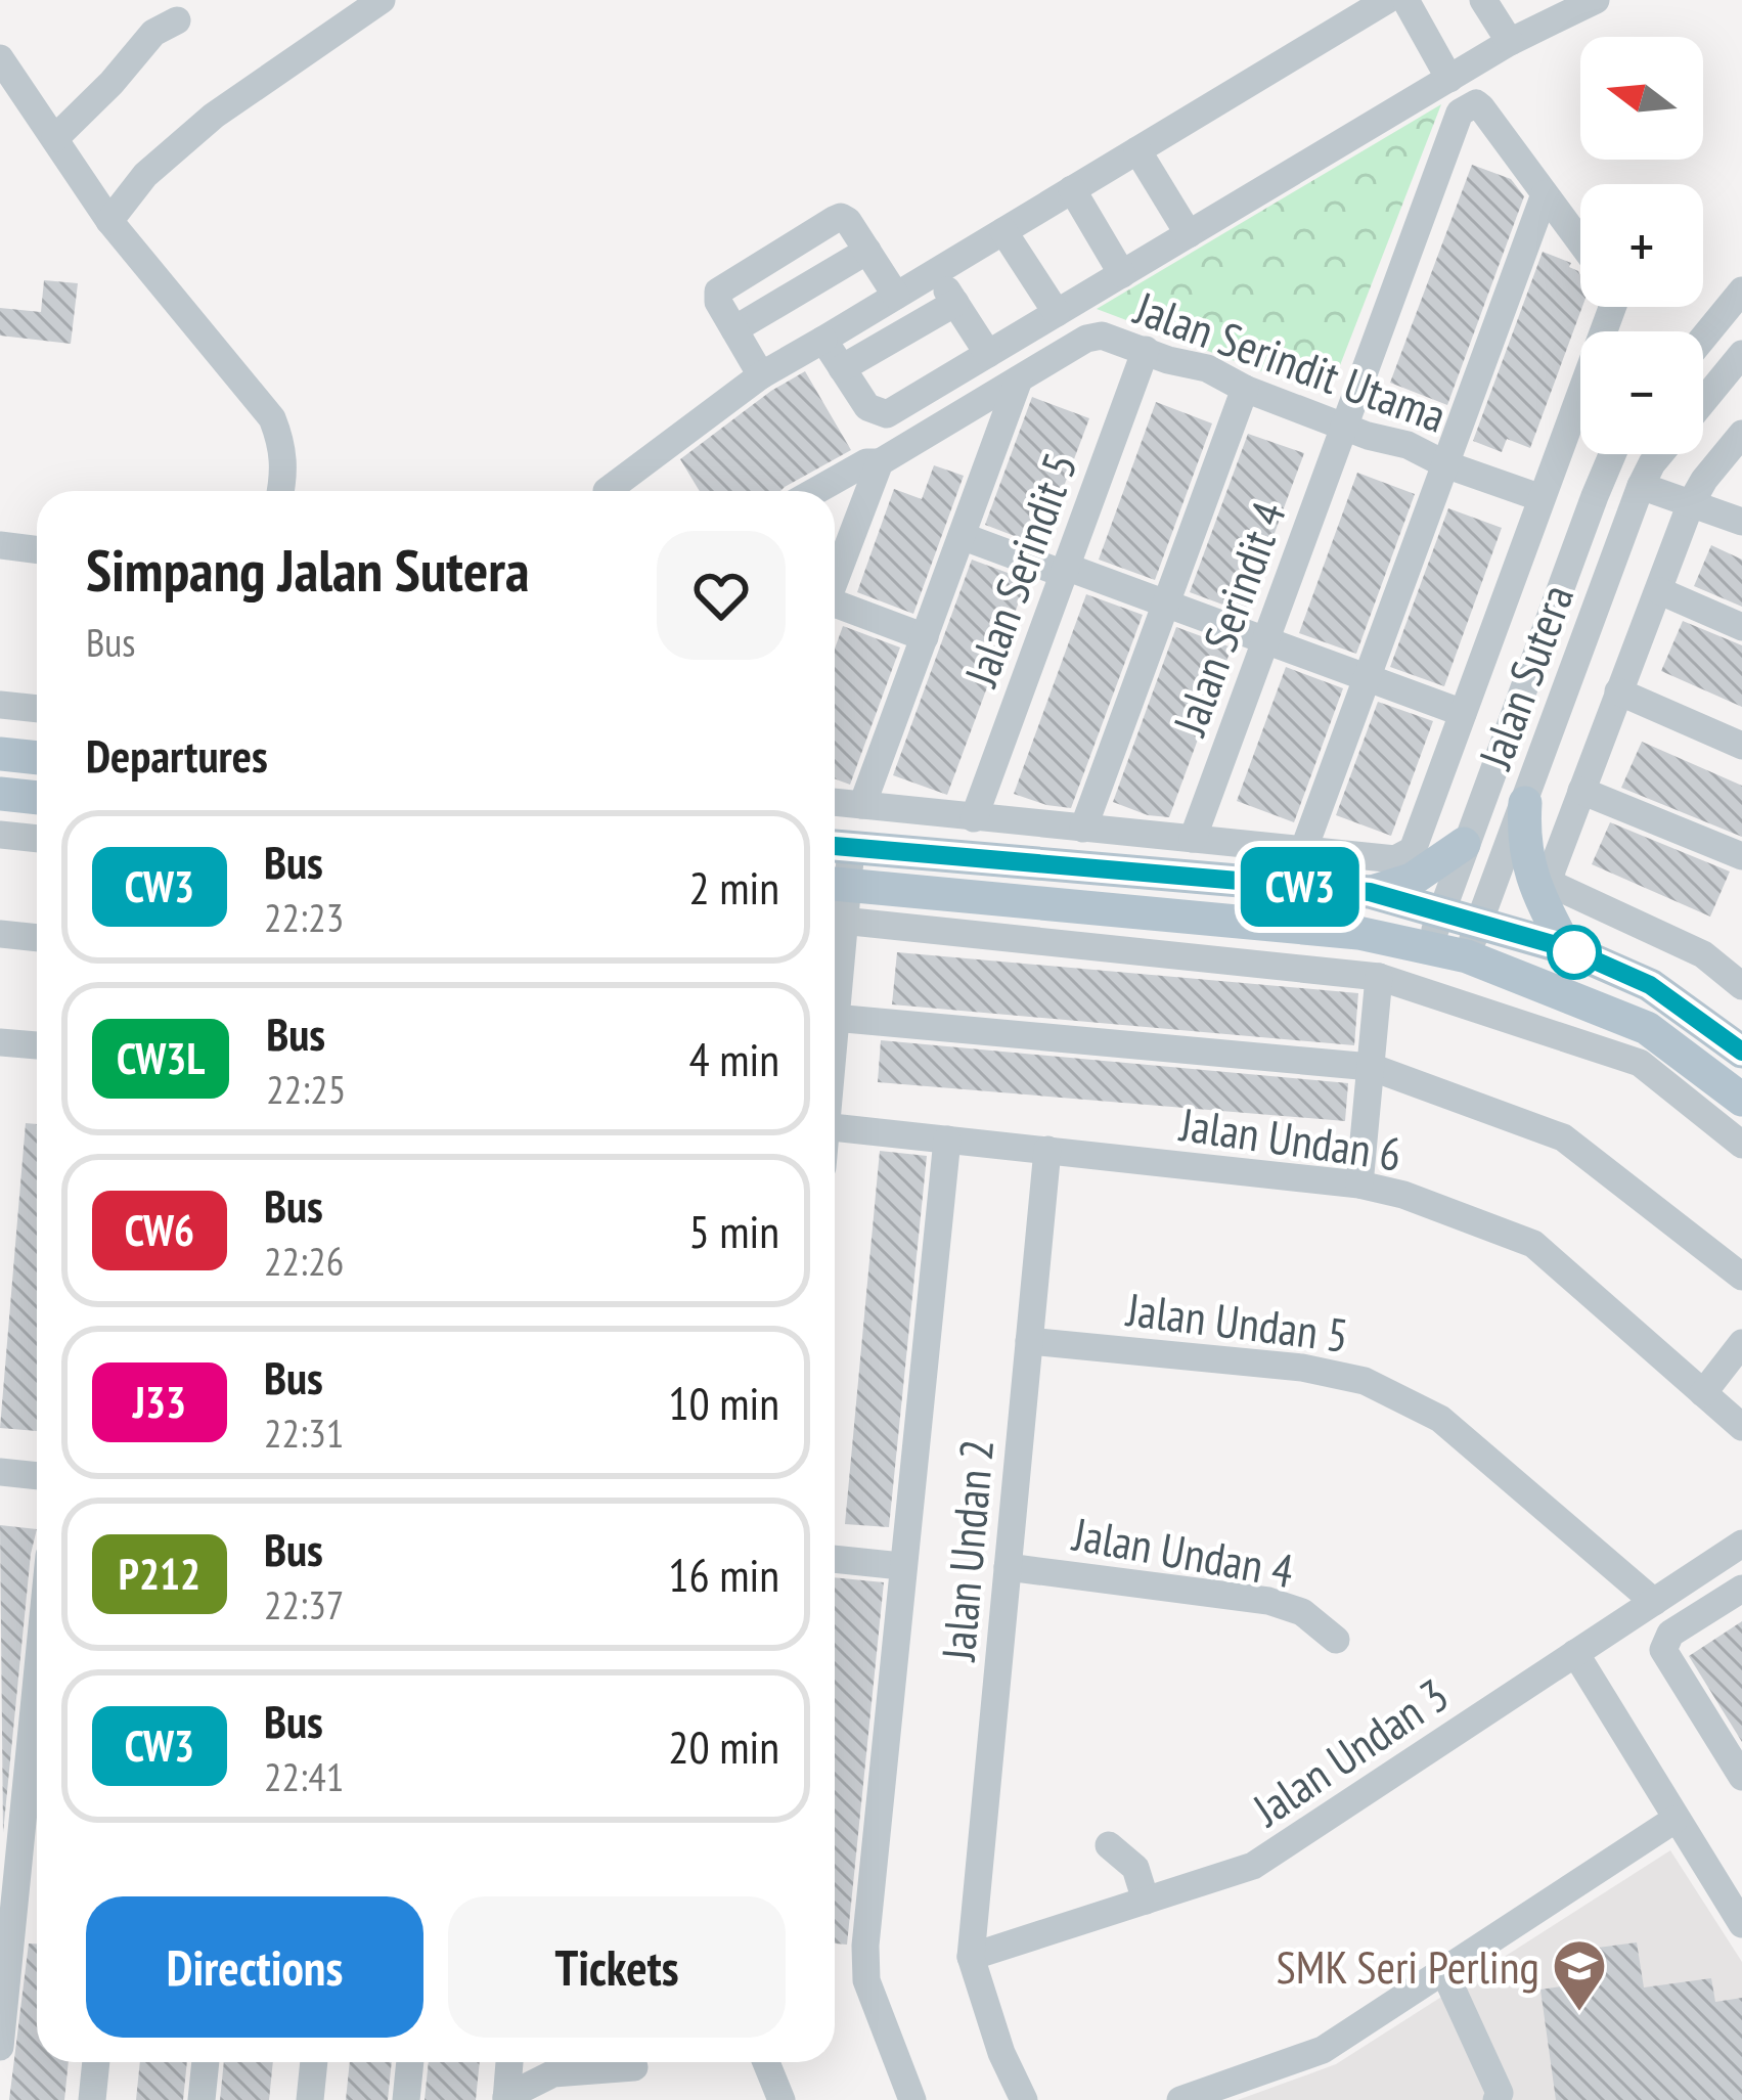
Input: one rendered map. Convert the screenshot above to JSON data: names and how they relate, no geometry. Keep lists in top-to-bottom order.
{
  "streets": {
    "street": [
      "Jalan Serindit Utama",
      "Jalan Serindit 5",
      "Jalan Serindit 4",
      "Jalan Sutera",
      "Jalan Undan 6",
      "Jalan Undan 5",
      "Jalan Undan 2",
      "Jalan Undan 4",
      "Jalan Undan 3"
    ]
  },
  "crossings": [
    ["Jalan Serindit Utama", "Jalan Serindit 5"],
    ["Jalan Serindit Utama", "Jalan Serindit 4"],
    ["Jalan Undan 6", "Jalan Undan 2"],
    ["Jalan Undan 5", "Jalan Undan 2"],
    ["Jalan Undan 5", "Jalan Undan 3"],
    ["Jalan Undan 2", "Jalan Undan 4"],
    ["Jalan Undan 2", "Jalan Undan 3"]
  ],
  "places": {
    "school or university": ["SMK Seri Perling"]
  },
  "lines": ["bus line CW3"],
  "north": "left",
  "page": {
    "on_map": "CW3",
    "map_buttons": ["+", "−"],
    "heading": [
      ["Simpang Jalan Sutera", "Bus"],
      "Departures"
    ],
    "list": [
      {
        "mark": "CW3",
        "name": "Bus",
        "note": "22:23",
        "value": "2 min"
      },
      {
        "mark": "CW3L",
        "name": "Bus",
        "note": "22:25",
        "value": "4 min"
      },
      {
        "mark": "CW6",
        "name": "Bus",
        "note": "22:26",
        "value": "5 min"
      },
      {
        "mark": "J33",
        "name": "Bus",
        "note": "22:31",
        "value": "10 min"
      },
      {
        "mark": "P212",
        "name": "Bus",
        "note": "22:37",
        "value": "16 min"
      },
      {
        "mark": "CW3",
        "name": "Bus",
        "note": "22:41",
        "value": "20 min"
      }
    ],
    "buttons": ["Directions", "Tickets"]
  }
}
